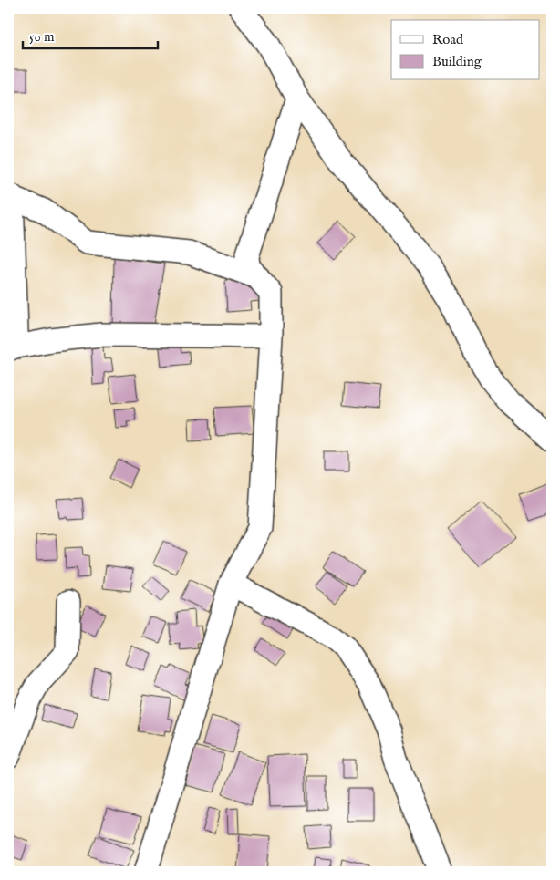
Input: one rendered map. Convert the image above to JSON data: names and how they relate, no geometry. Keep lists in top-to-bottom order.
{
  "legend": ["Road", "Building"],
  "scale_bar": "50 m"
}
